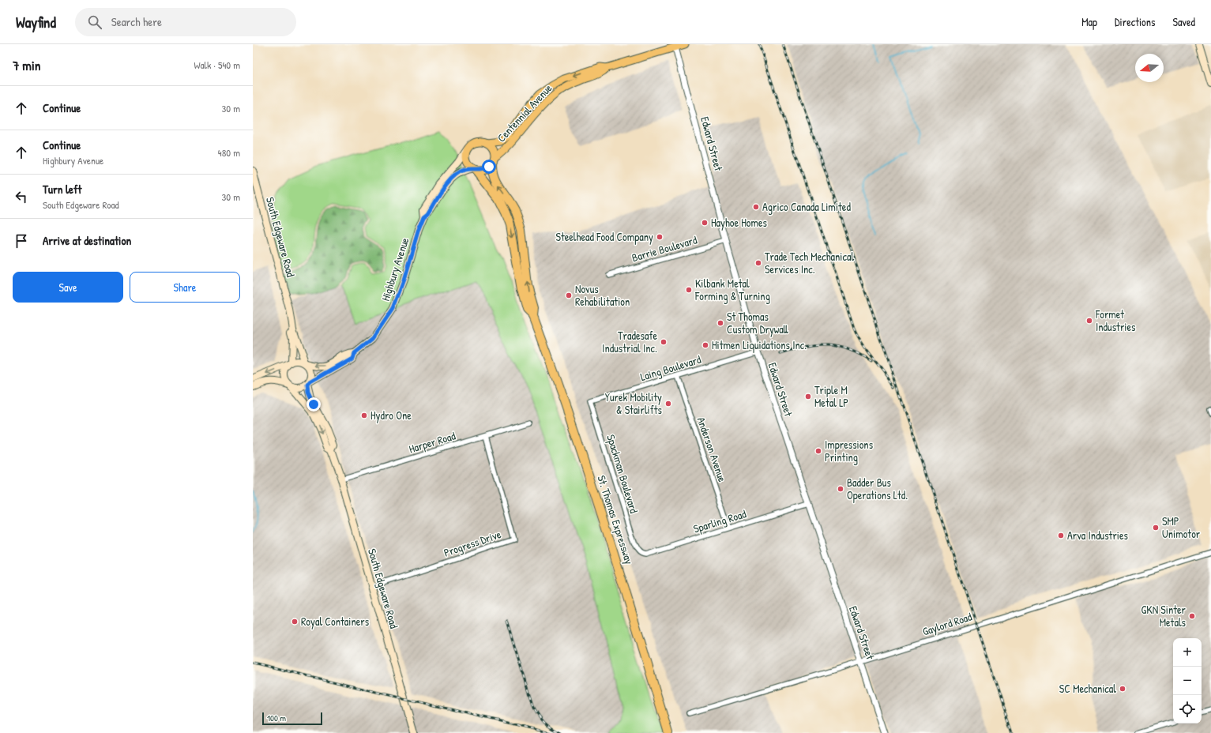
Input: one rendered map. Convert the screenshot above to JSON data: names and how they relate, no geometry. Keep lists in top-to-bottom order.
{
  "streets": {
    "highway": ["St. Thomas Expressway"],
    "main road": ["Centennial Avenue", "South Edgeware Road", "Highbury Avenue"],
    "street": [
      "Edward Street",
      "Barrie Boulevard",
      "Laing Boulevard",
      "Harper Road",
      "Anderson Avenue",
      "Spackman Boulevard",
      "Sparling Road",
      "Progress Drive",
      "Gaylord Road"
    ]
  },
  "crossings": [
    ["Centennial Avenue", "Edward Street"],
    ["Centennial Avenue", "Highbury Avenue"],
    ["Centennial Avenue", "St. Thomas Expressway"],
    ["Edward Street", "Barrie Boulevard"],
    ["Edward Street", "Laing Boulevard"],
    ["Edward Street", "Sparling Road"],
    ["Edward Street", "Gaylord Road"],
    ["South Edgeware Road", "Highbury Avenue"],
    ["South Edgeware Road", "Harper Road"],
    ["South Edgeware Road", "Progress Drive"],
    ["Highbury Avenue", "St. Thomas Expressway"],
    ["Laing Boulevard", "Anderson Avenue"],
    ["Laing Boulevard", "Spackman Boulevard"],
    ["Harper Road", "Progress Drive"],
    ["Anderson Avenue", "Sparling Road"],
    ["Spackman Boulevard", "Sparling Road"]
  ],
  "places": [
    "Agrico Canada Limited",
    "Hayhoe Homes",
    "Steelhead Food Company",
    "Trade Tech Mechanical Services Inc.",
    "Kilbank Metal Forming & Turning",
    "Novus Rehabilitation",
    "Formet Industries",
    "St Thomas Custom Drywall",
    "Tradesafe Industrial Inc.",
    "Hitmen Liquidations Inc.",
    "Triple M Metal LP",
    "Yurek Mobility & Stairlifts",
    "Hydro One",
    "Impressions Printing",
    "Badder Bus Operations Ltd.",
    "SMP Unimotor",
    "Arva Industries",
    "GKN Sinter Metals",
    "Royal Containers",
    "SC Mechanical"
  ],
  "scale_bar": "100 m",
  "north": "left",
  "page": {
    "header": "Wayfind",
    "search": "Search here",
    "nav": ["Map", "Directions", "Saved"],
    "heading": ["7 min", "Walk · 540 m"],
    "list": [
      ["Continue", "30 m"],
      ["Continue", "Highbury Avenue", "480 m"],
      ["Turn left", "South Edgeware Road", "30 m"],
      "Arrive at destination"
    ],
    "buttons": ["Save", "Share"],
    "map_buttons": ["+", "−"],
    "scale": "100 m"
  }
}
